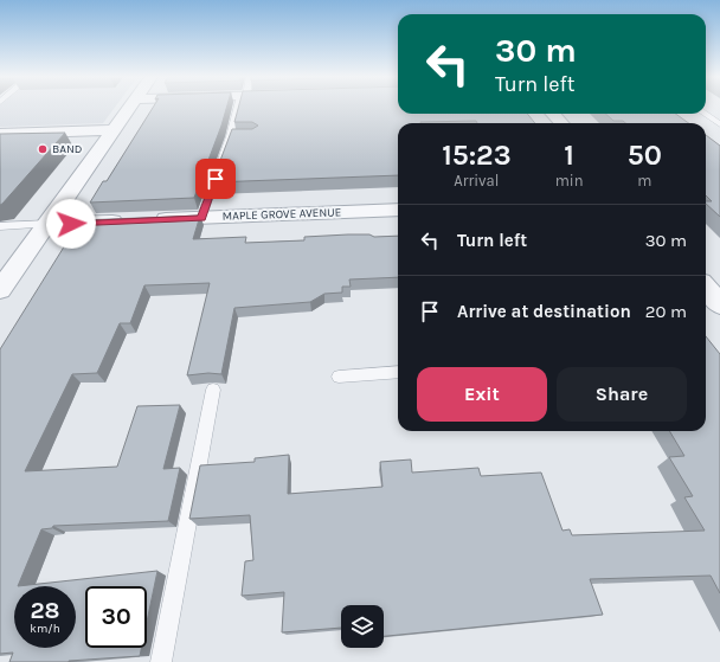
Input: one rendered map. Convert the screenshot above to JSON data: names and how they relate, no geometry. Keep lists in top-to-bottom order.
{
  "streets": {
    "street": ["MAPLE GROVE AVENUE"]
  },
  "places": ["BAND"],
  "page": {
    "turn": ["30 m", "Turn left"],
    "eta": [
      "15:23",
      "Arrival",
      "1",
      "min",
      "50",
      "m"
    ],
    "list": [
      {
        "name": "Turn left",
        "value": "30 m"
      },
      {
        "name": "Arrive at destination",
        "value": "20 m"
      }
    ],
    "buttons": ["Exit", "Share"],
    "speed": "28 km/h",
    "limit": "30"
  }
}
